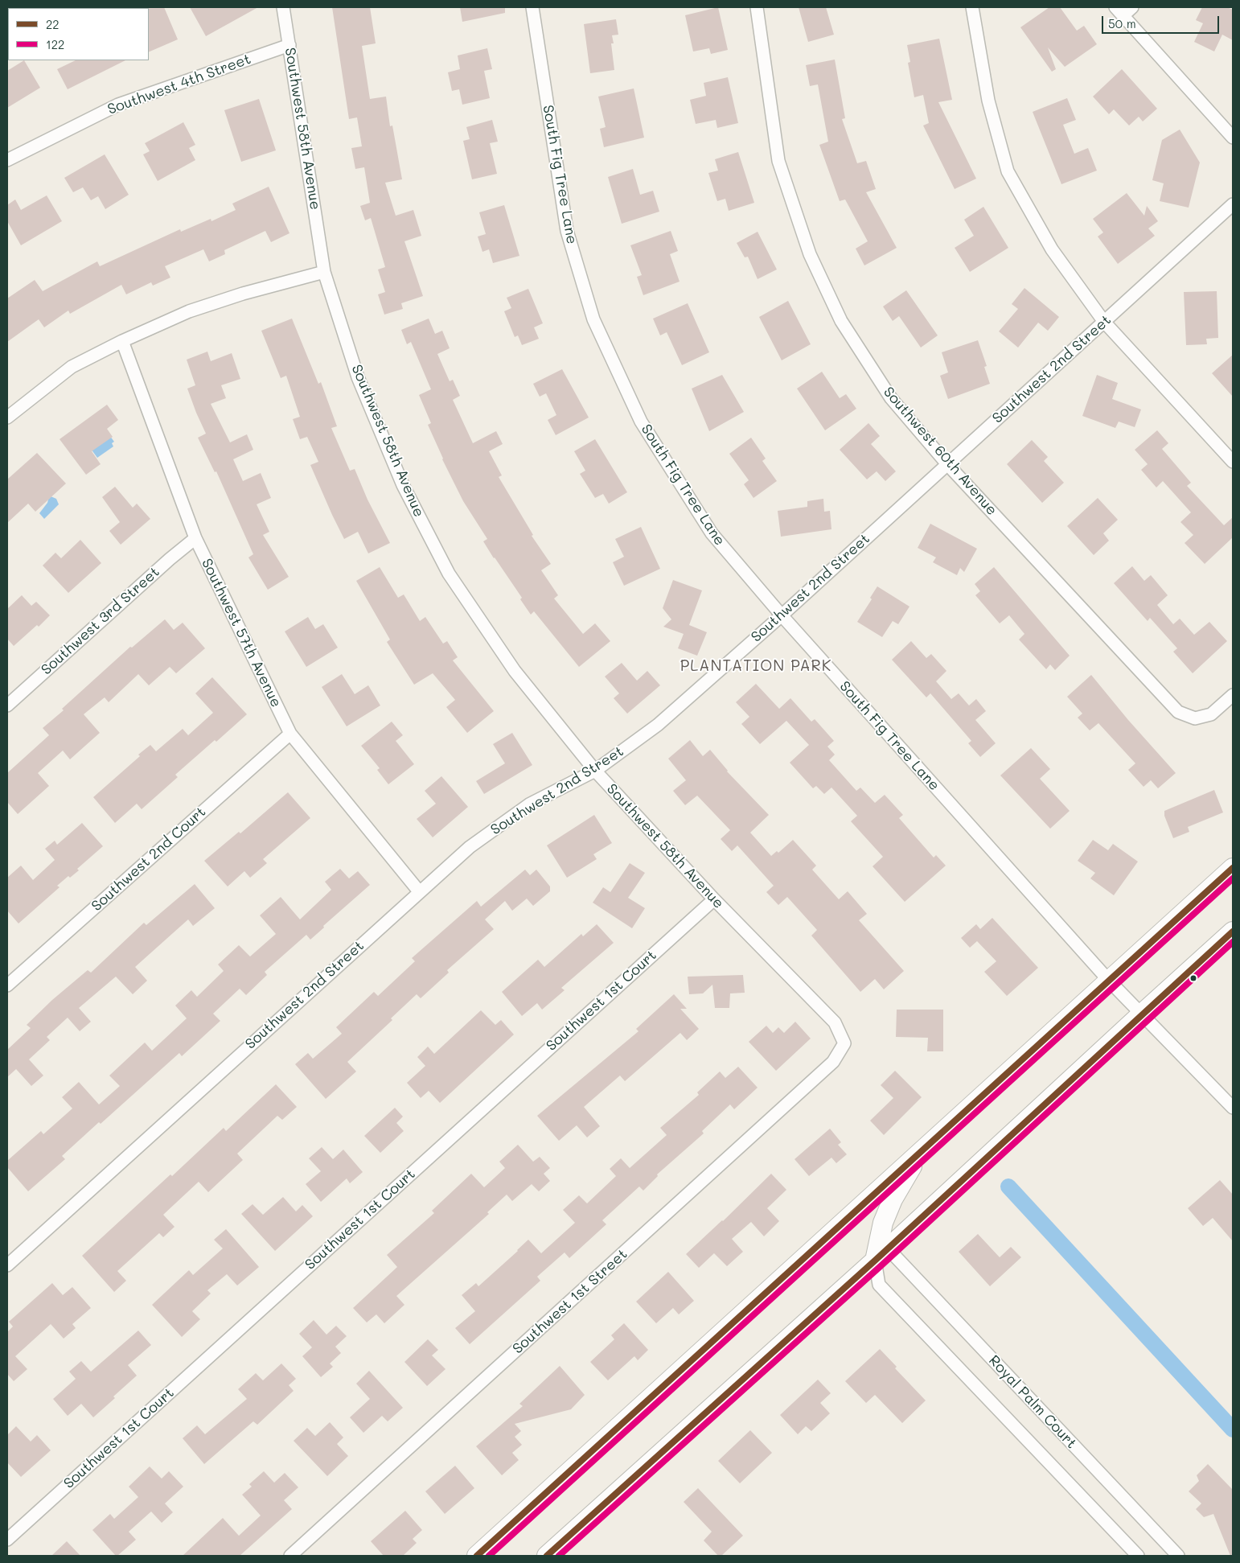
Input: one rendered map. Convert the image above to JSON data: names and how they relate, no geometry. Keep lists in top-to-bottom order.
{
  "streets": {
    "street": [
      "Southwest 4th Street",
      "Southwest 58th Avenue",
      "South Fig Tree Lane",
      "Southwest 2nd Street",
      "Southwest 60th Avenue",
      "Southwest 3rd Street",
      "Southwest 57th Avenue",
      "Southwest 2nd Court",
      "Southwest 1st Court",
      "Southwest 1st Street",
      "Royal Palm Court"
    ]
  },
  "crossings": [
    ["Southwest 4th Street", "Southwest 58th Avenue"],
    ["Southwest 58th Avenue", "Southwest 2nd Street"],
    ["Southwest 58th Avenue", "Southwest 1st Court"],
    ["Southwest 58th Avenue", "Southwest 1st Street"],
    ["South Fig Tree Lane", "Southwest 2nd Street"],
    ["Southwest 2nd Street", "Southwest 60th Avenue"],
    ["Southwest 2nd Street", "Southwest 57th Avenue"],
    ["Southwest 3rd Street", "Southwest 57th Avenue"],
    ["Southwest 57th Avenue", "Southwest 2nd Court"]
  ],
  "districts": ["PLANTATION PARK"],
  "lines": ["transit line 22", "transit line 122"],
  "legend": ["22", "122"],
  "scale_bar": "50 m"
}
